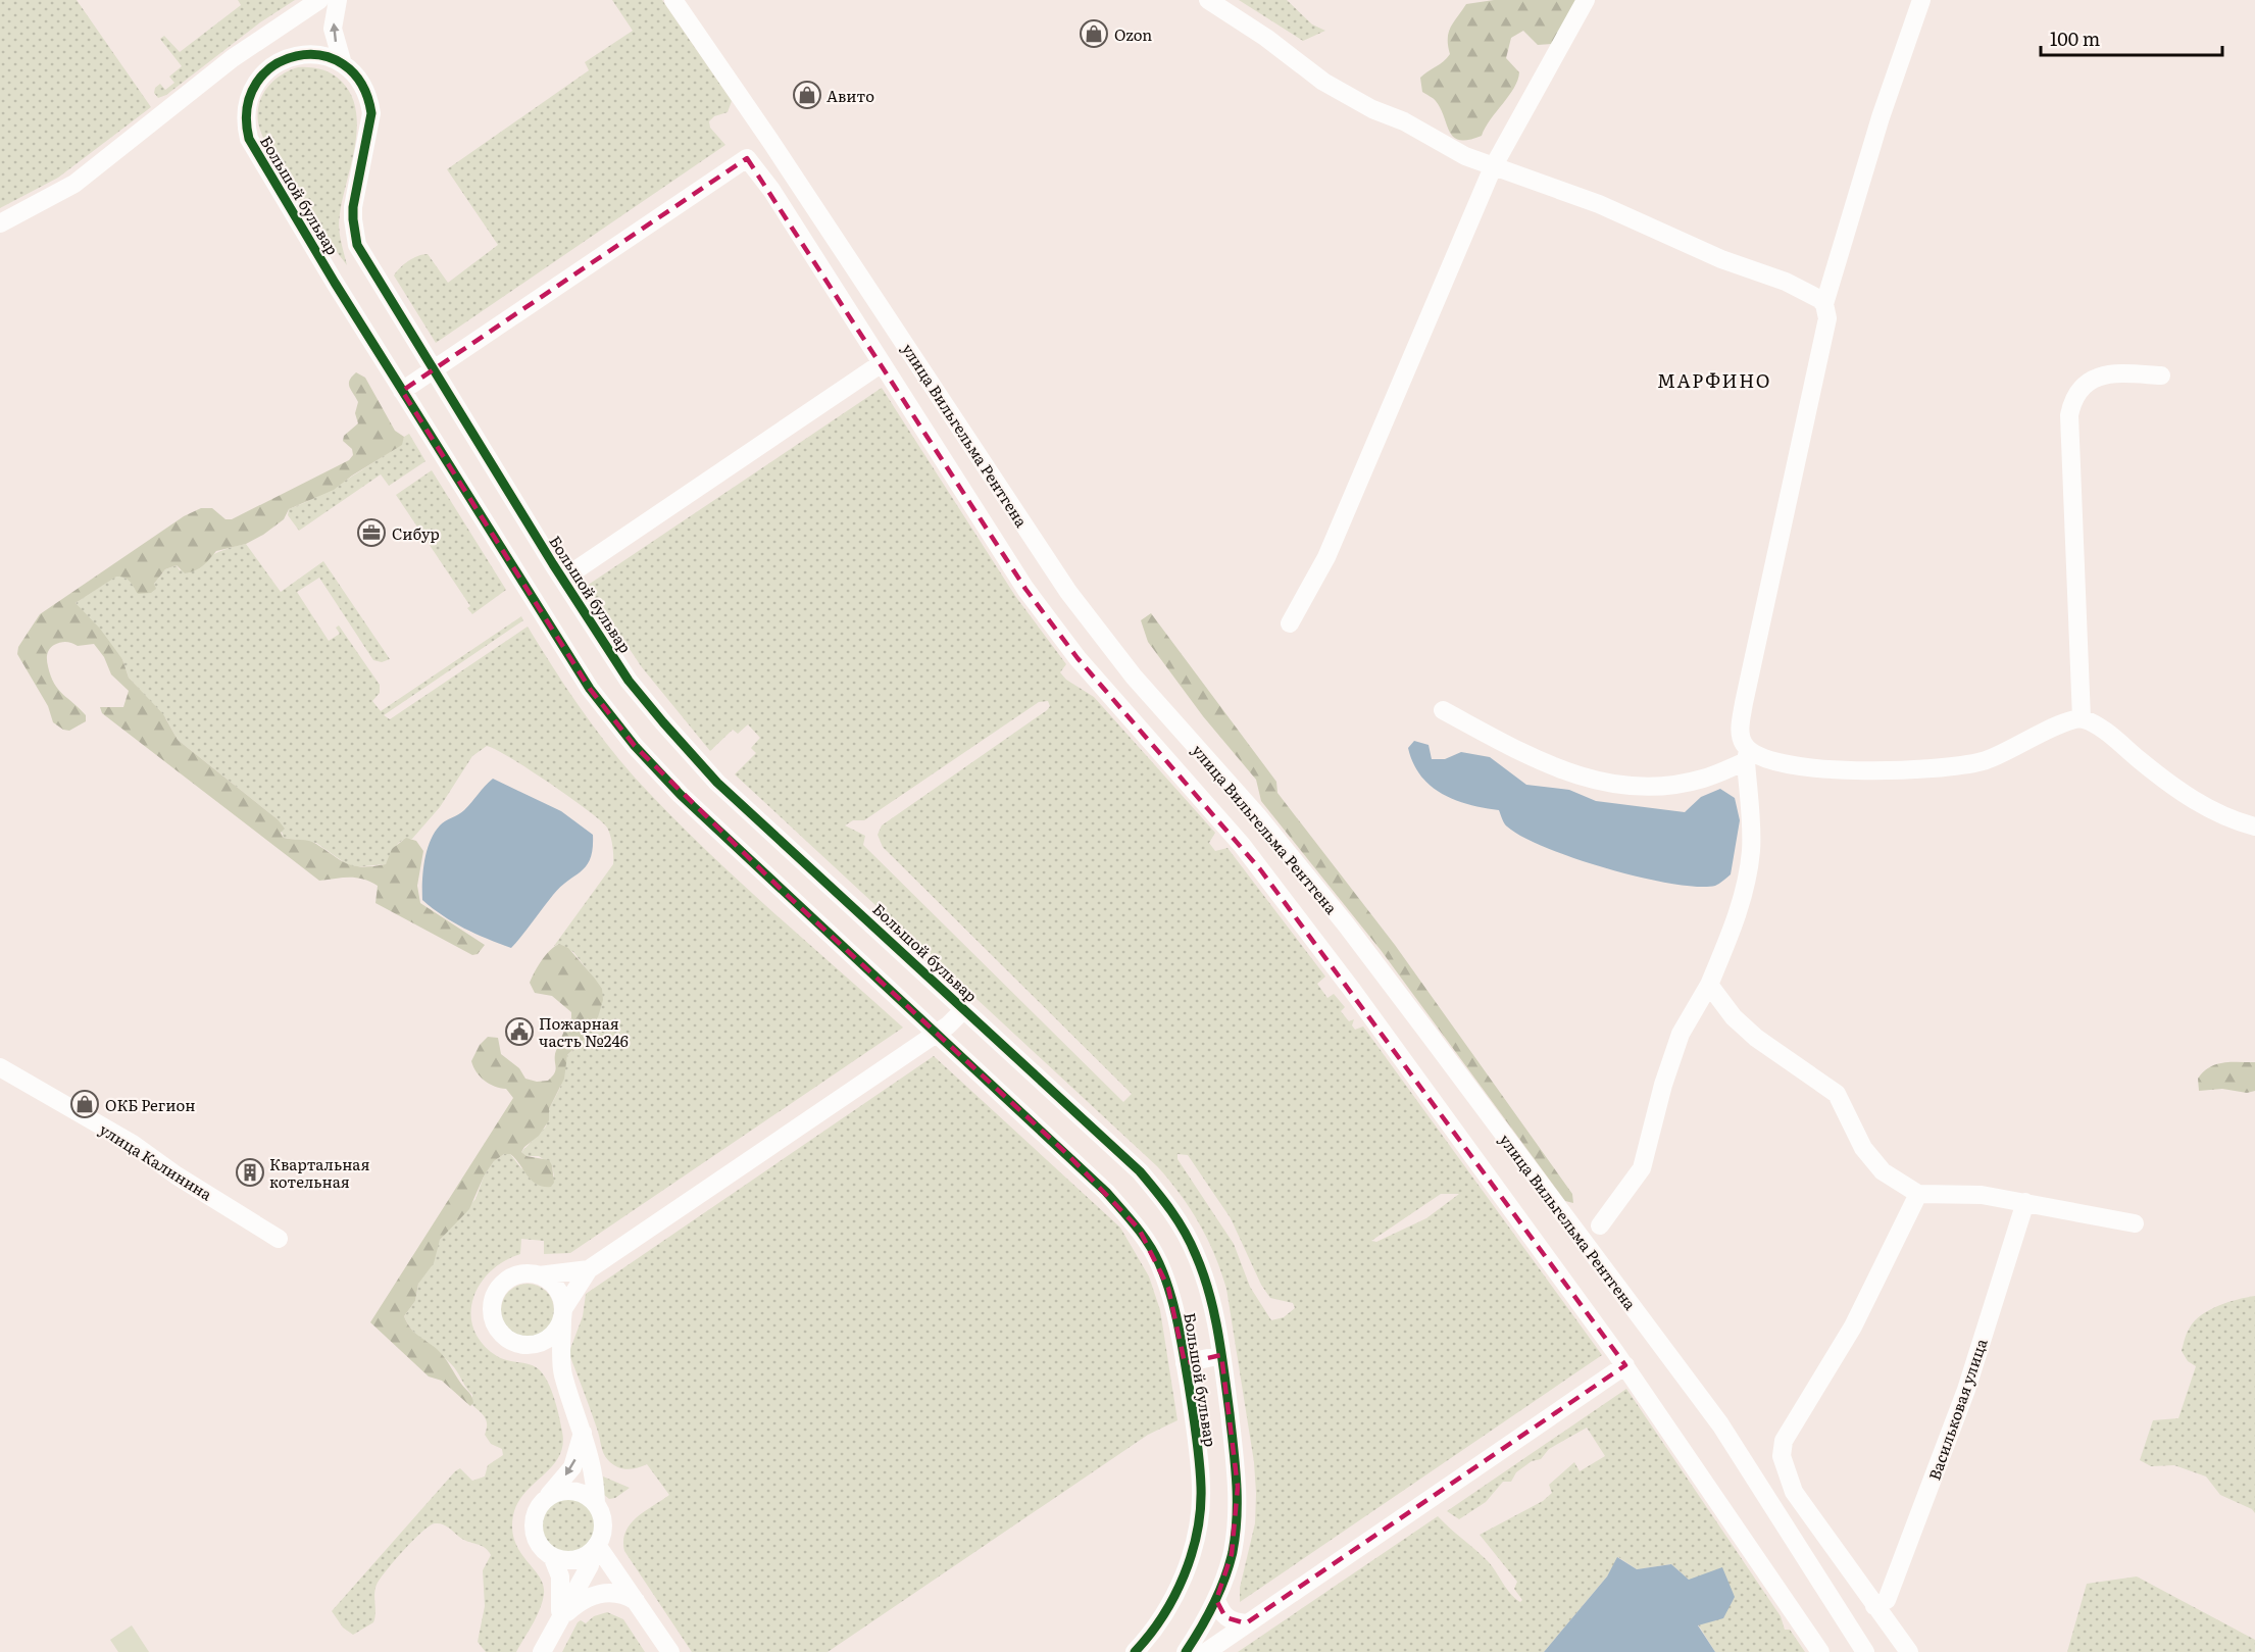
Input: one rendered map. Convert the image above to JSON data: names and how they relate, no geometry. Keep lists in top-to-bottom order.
{
  "streets": {
    "street": [
      "Большой бульвар",
      "улица Вильгельма Рентгена",
      "улица Калинина",
      "Васильковая улица"
    ]
  },
  "crossings": [
    ["Большой бульвар", "улица Вильгельма Рентгена"]
  ],
  "districts": ["МАРФИНО"],
  "places": {
    "shop": ["Ozon", "Авито", "ОКБ Регион"],
    "office": ["Сибур"],
    "public building": ["Пожарная часть №246"],
    "building": ["Квартальная котельная"]
  },
  "scale_bar": "100 m"
}
